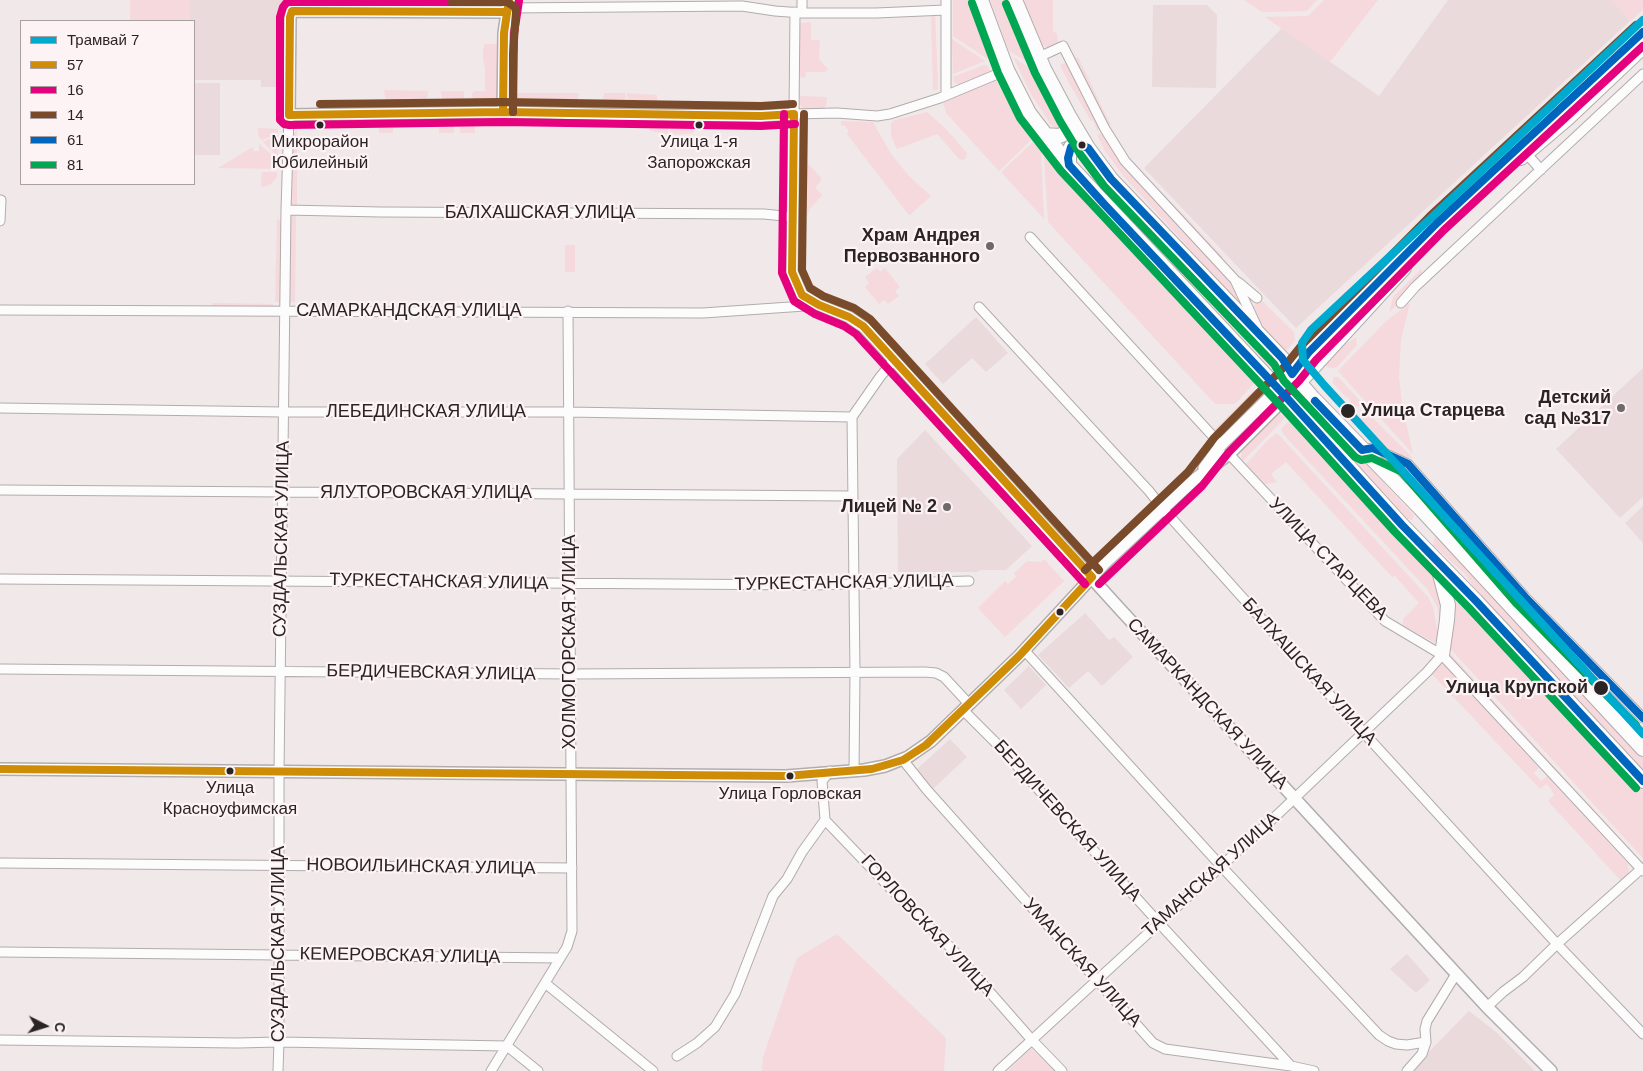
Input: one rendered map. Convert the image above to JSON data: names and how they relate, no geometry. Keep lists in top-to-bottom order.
{
  "streets": {
    "main road": ["САМАРКАНДСКАЯ УЛИЦА", "СУЗДАЛЬСКАЯ УЛИЦА"],
    "street": [
      "БАЛХАШСКАЯ УЛИЦА",
      "ЛЕБЕДИНСКАЯ УЛИЦА",
      "ЯЛУТОРОВСКАЯ УЛИЦА",
      "УЛИЦА СТАРЦЕВА",
      "ТУРКЕСТАНСКАЯ УЛИЦА",
      "ХОЛМОГОРСКАЯ УЛИЦА",
      "БЕРДИЧЕВСКАЯ УЛИЦА",
      "НОВОИЛЬИНСКАЯ УЛИЦА",
      "ТАМАНСКАЯ УЛИЦА",
      "ГОРЛОВСКАЯ УЛИЦА",
      "КЕМЕРОВСКАЯ УЛИЦА",
      "УМАНСКАЯ УЛИЦА"
    ]
  },
  "crossings": [
    ["БАЛХАШСКАЯ УЛИЦА", "СУЗДАЛЬСКАЯ УЛИЦА"],
    ["БАЛХАШСКАЯ УЛИЦА", "ТАМАНСКАЯ УЛИЦА"],
    ["САМАРКАНДСКАЯ УЛИЦА", "СУЗДАЛЬСКАЯ УЛИЦА"],
    ["САМАРКАНДСКАЯ УЛИЦА", "ХОЛМОГОРСКАЯ УЛИЦА"],
    ["САМАРКАНДСКАЯ УЛИЦА", "ТАМАНСКАЯ УЛИЦА"],
    ["ЛЕБЕДИНСКАЯ УЛИЦА", "СУЗДАЛЬСКАЯ УЛИЦА"],
    ["ЛЕБЕДИНСКАЯ УЛИЦА", "ХОЛМОГОРСКАЯ УЛИЦА"],
    ["ЯЛУТОРОВСКАЯ УЛИЦА", "СУЗДАЛЬСКАЯ УЛИЦА"],
    ["ЯЛУТОРОВСКАЯ УЛИЦА", "ХОЛМОГОРСКАЯ УЛИЦА"],
    ["СУЗДАЛЬСКАЯ УЛИЦА", "ТУРКЕСТАНСКАЯ УЛИЦА"],
    ["СУЗДАЛЬСКАЯ УЛИЦА", "БЕРДИЧЕВСКАЯ УЛИЦА"],
    ["СУЗДАЛЬСКАЯ УЛИЦА", "НОВОИЛЬИНСКАЯ УЛИЦА"],
    ["СУЗДАЛЬСКАЯ УЛИЦА", "КЕМЕРОВСКАЯ УЛИЦА"],
    ["УЛИЦА СТАРЦЕВА", "ТАМАНСКАЯ УЛИЦА"],
    ["ТУРКЕСТАНСКАЯ УЛИЦА", "ХОЛМОГОРСКАЯ УЛИЦА"],
    ["ХОЛМОГОРСКАЯ УЛИЦА", "БЕРДИЧЕВСКАЯ УЛИЦА"],
    ["ХОЛМОГОРСКАЯ УЛИЦА", "НОВОИЛЬИНСКАЯ УЛИЦА"],
    ["ХОЛМОГОРСКАЯ УЛИЦА", "КЕМЕРОВСКАЯ УЛИЦА"],
    ["БЕРДИЧЕВСКАЯ УЛИЦА", "ТАМАНСКАЯ УЛИЦА"],
    ["БЕРДИЧЕВСКАЯ УЛИЦА", "УМАНСКАЯ УЛИЦА"],
    ["ТАМАНСКАЯ УЛИЦА", "ГОРЛОВСКАЯ УЛИЦА"],
    ["ТАМАНСКАЯ УЛИЦА", "УМАНСКАЯ УЛИЦА"]
  ],
  "places": [
    "Микрорайон Юбилейный",
    "Улица 1-я Запорожская",
    "Храм Андрея Первозванного",
    "Детский сад №317",
    "Улица Старцева",
    "Лицей № 2",
    "Улица Крупской",
    "Улица Красноуфимская",
    "Улица Горловская"
  ],
  "lines": [
    "transit line 57",
    "transit line 16",
    "transit line 14",
    "transit line 81",
    "tram line 7",
    "transit line 61"
  ],
  "legend": [
    "Трамвай 7",
    "57",
    "16",
    "14",
    "61",
    "81"
  ],
  "north": "right"
}
